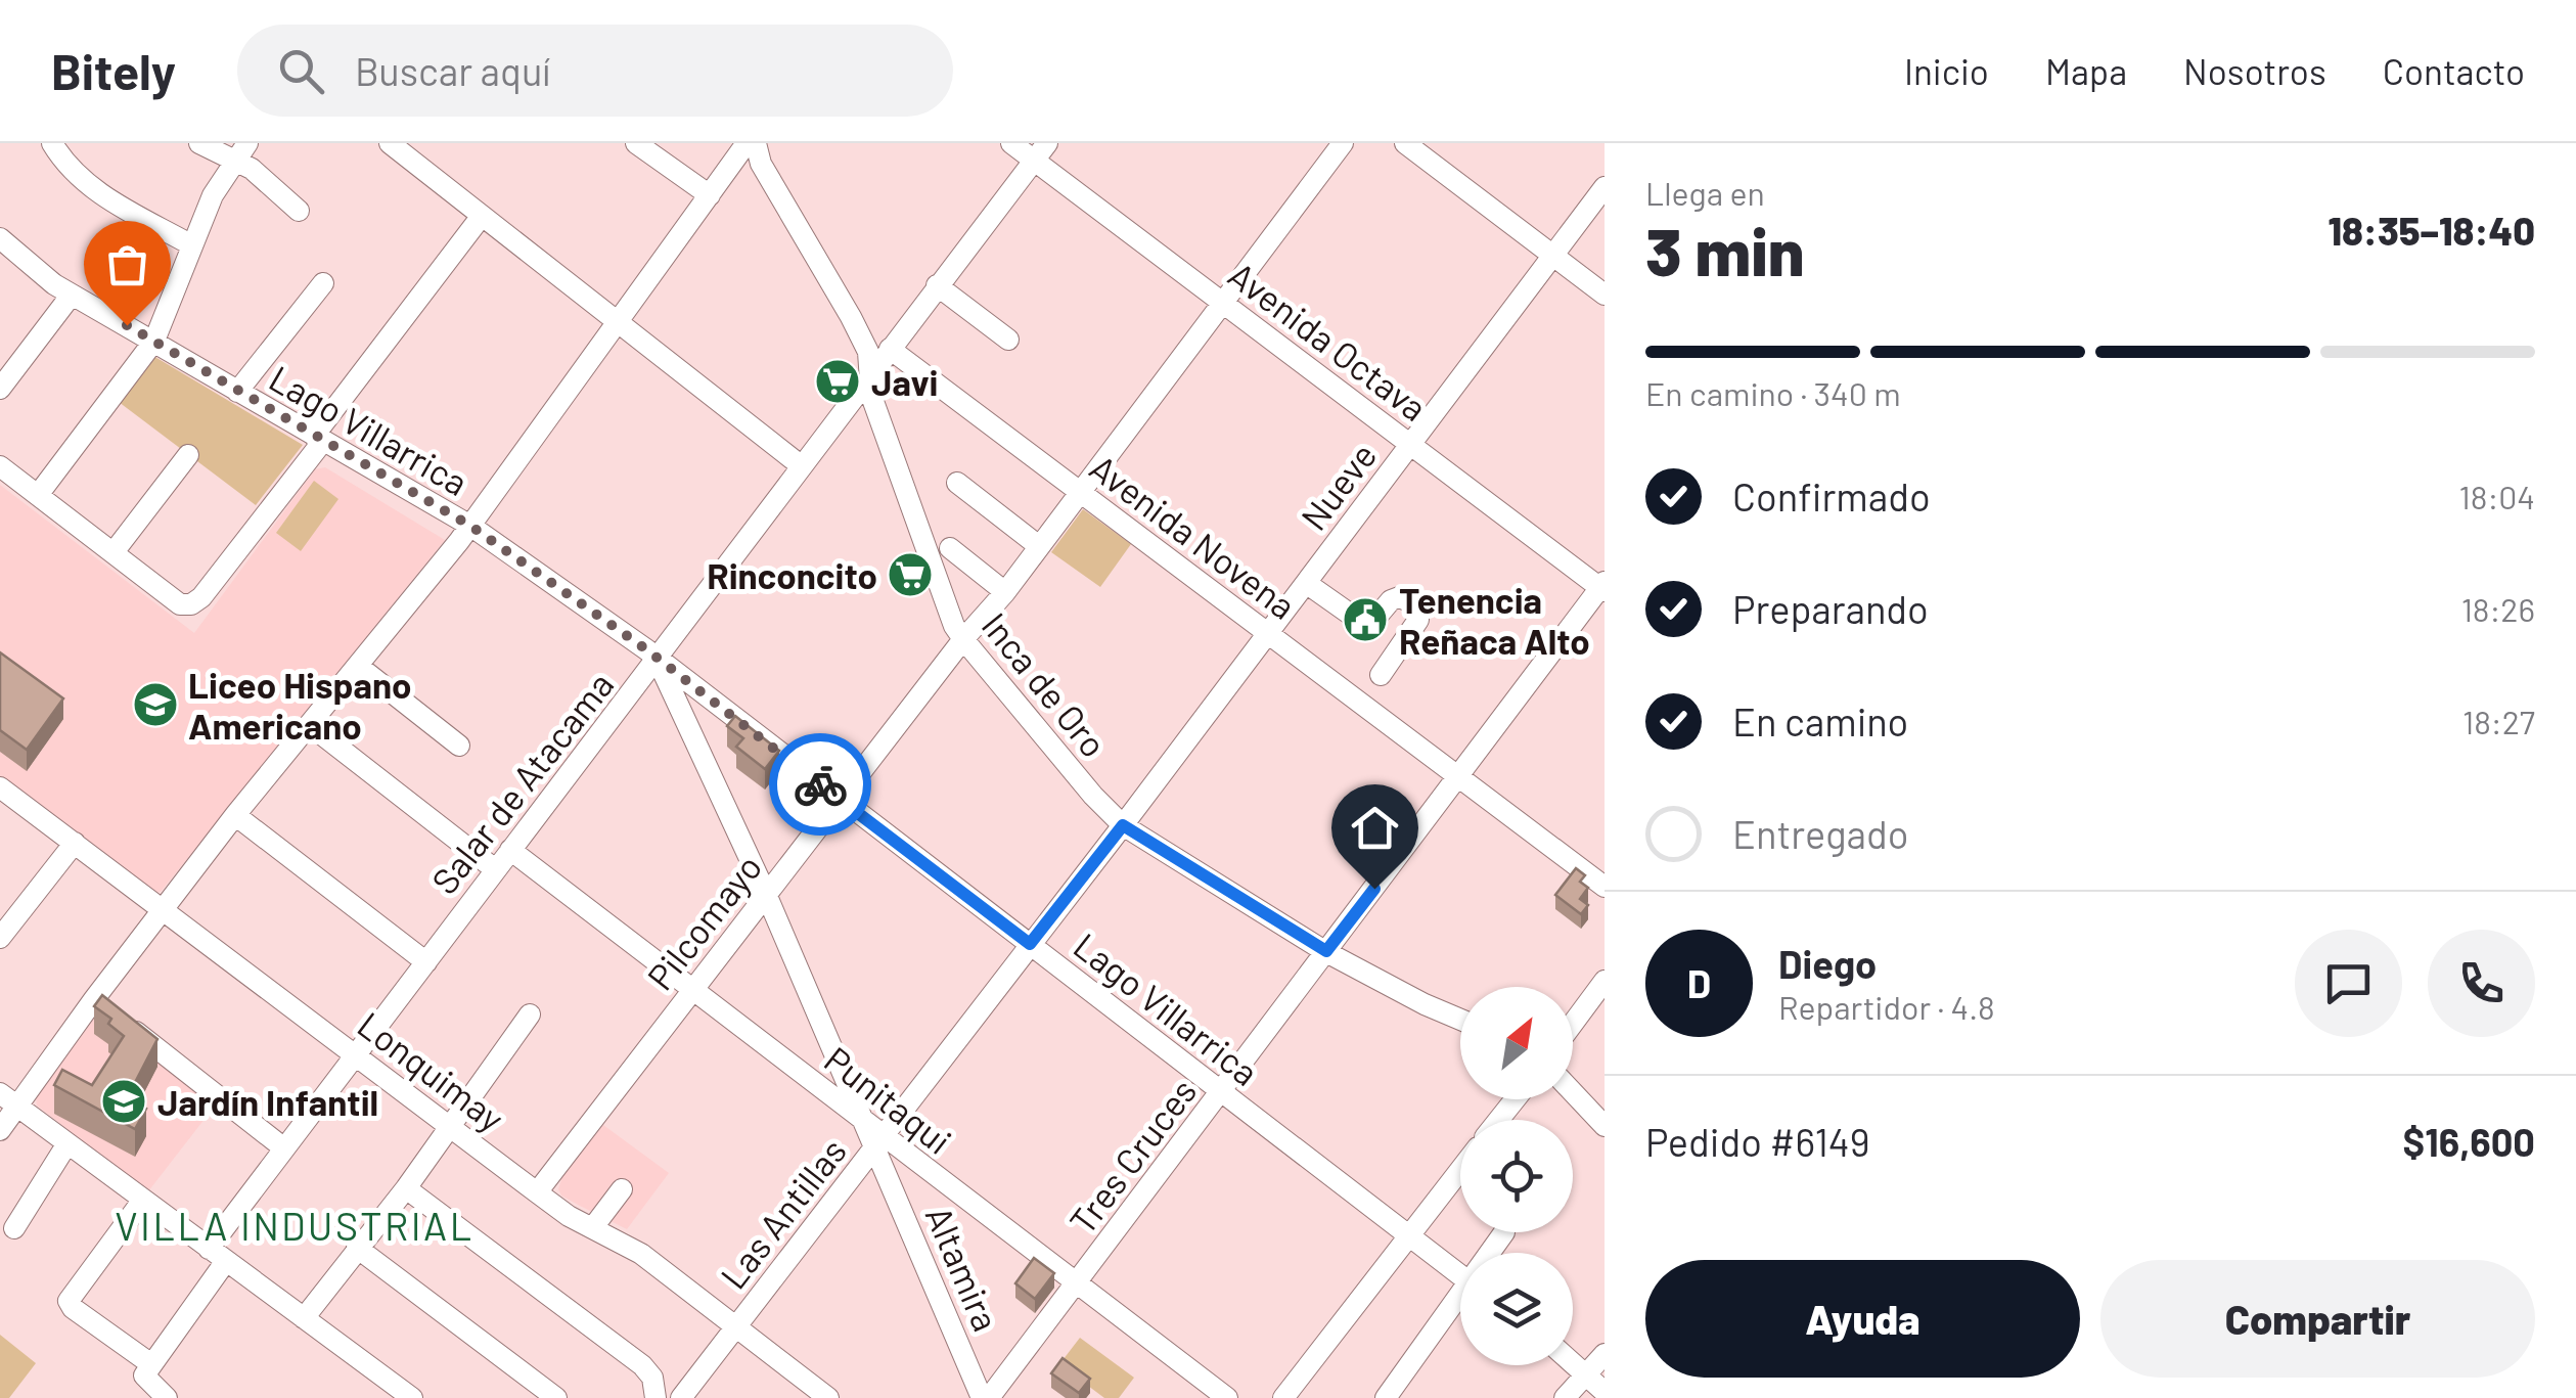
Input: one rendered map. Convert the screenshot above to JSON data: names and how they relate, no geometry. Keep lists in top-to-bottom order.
{
  "streets": {
    "street": [
      "Avenida Octava",
      "Lago Villarrica",
      "Nueve",
      "Avenida Novena",
      "Inca de Oro",
      "Salar de Atacama",
      "Pilcomayo",
      "Lonquimay",
      "Punitaqui",
      "Tres Cruces",
      "Las Antillas",
      "Altamira"
    ]
  },
  "crossings": [
    ["Avenida Octava", "Nueve"],
    ["Avenida Octava", "Salar de Atacama"],
    ["Avenida Octava", "Pilcomayo"],
    ["Avenida Octava", "Tres Cruces"],
    ["Lago Villarrica", "Salar de Atacama"],
    ["Lago Villarrica", "Pilcomayo"],
    ["Lago Villarrica", "Tres Cruces"],
    ["Lago Villarrica", "Las Antillas"],
    ["Nueve", "Avenida Novena"],
    ["Nueve", "Inca de Oro"],
    ["Nueve", "Las Antillas"],
    ["Avenida Novena", "Salar de Atacama"],
    ["Avenida Novena", "Pilcomayo"],
    ["Avenida Novena", "Tres Cruces"],
    ["Inca de Oro", "Salar de Atacama"],
    ["Inca de Oro", "Pilcomayo"],
    ["Inca de Oro", "Tres Cruces"],
    ["Inca de Oro", "Las Antillas"],
    ["Salar de Atacama", "Lonquimay"],
    ["Salar de Atacama", "Punitaqui"],
    ["Pilcomayo", "Lonquimay"],
    ["Pilcomayo", "Punitaqui"],
    ["Lonquimay", "Las Antillas"],
    ["Punitaqui", "Tres Cruces"],
    ["Punitaqui", "Las Antillas"],
    ["Punitaqui", "Altamira"],
    ["Tres Cruces", "Altamira"],
    ["Las Antillas", "Altamira"]
  ],
  "districts": ["VILLA INDUSTRIAL"],
  "places": {
    "supermarket": ["Javi", "Rinconcito"],
    "public building": ["Tenencia Reñaca Alto"],
    "school or university": ["Liceo Hispano Americano", "Jardín Infantil"]
  },
  "north": "top right",
  "page": {
    "header": "Bitely",
    "search": "Buscar aquí",
    "nav": [
      "Inicio",
      "Mapa",
      "Nosotros",
      "Contacto"
    ],
    "heading": ["3 min", "Llega en", "18:35–18:40"],
    "panel": [
      "Diego",
      "Repartidor · 4.8",
      "Pedido #6149",
      "$16,600"
    ],
    "bar": "En camino · 340 m",
    "list": [
      ["Confirmado", "18:04"],
      ["Preparando", "18:26"],
      ["En camino", "18:27"],
      "Entregado"
    ],
    "round": "D",
    "buttons": ["Ayuda", "Compartir"]
  }
}
